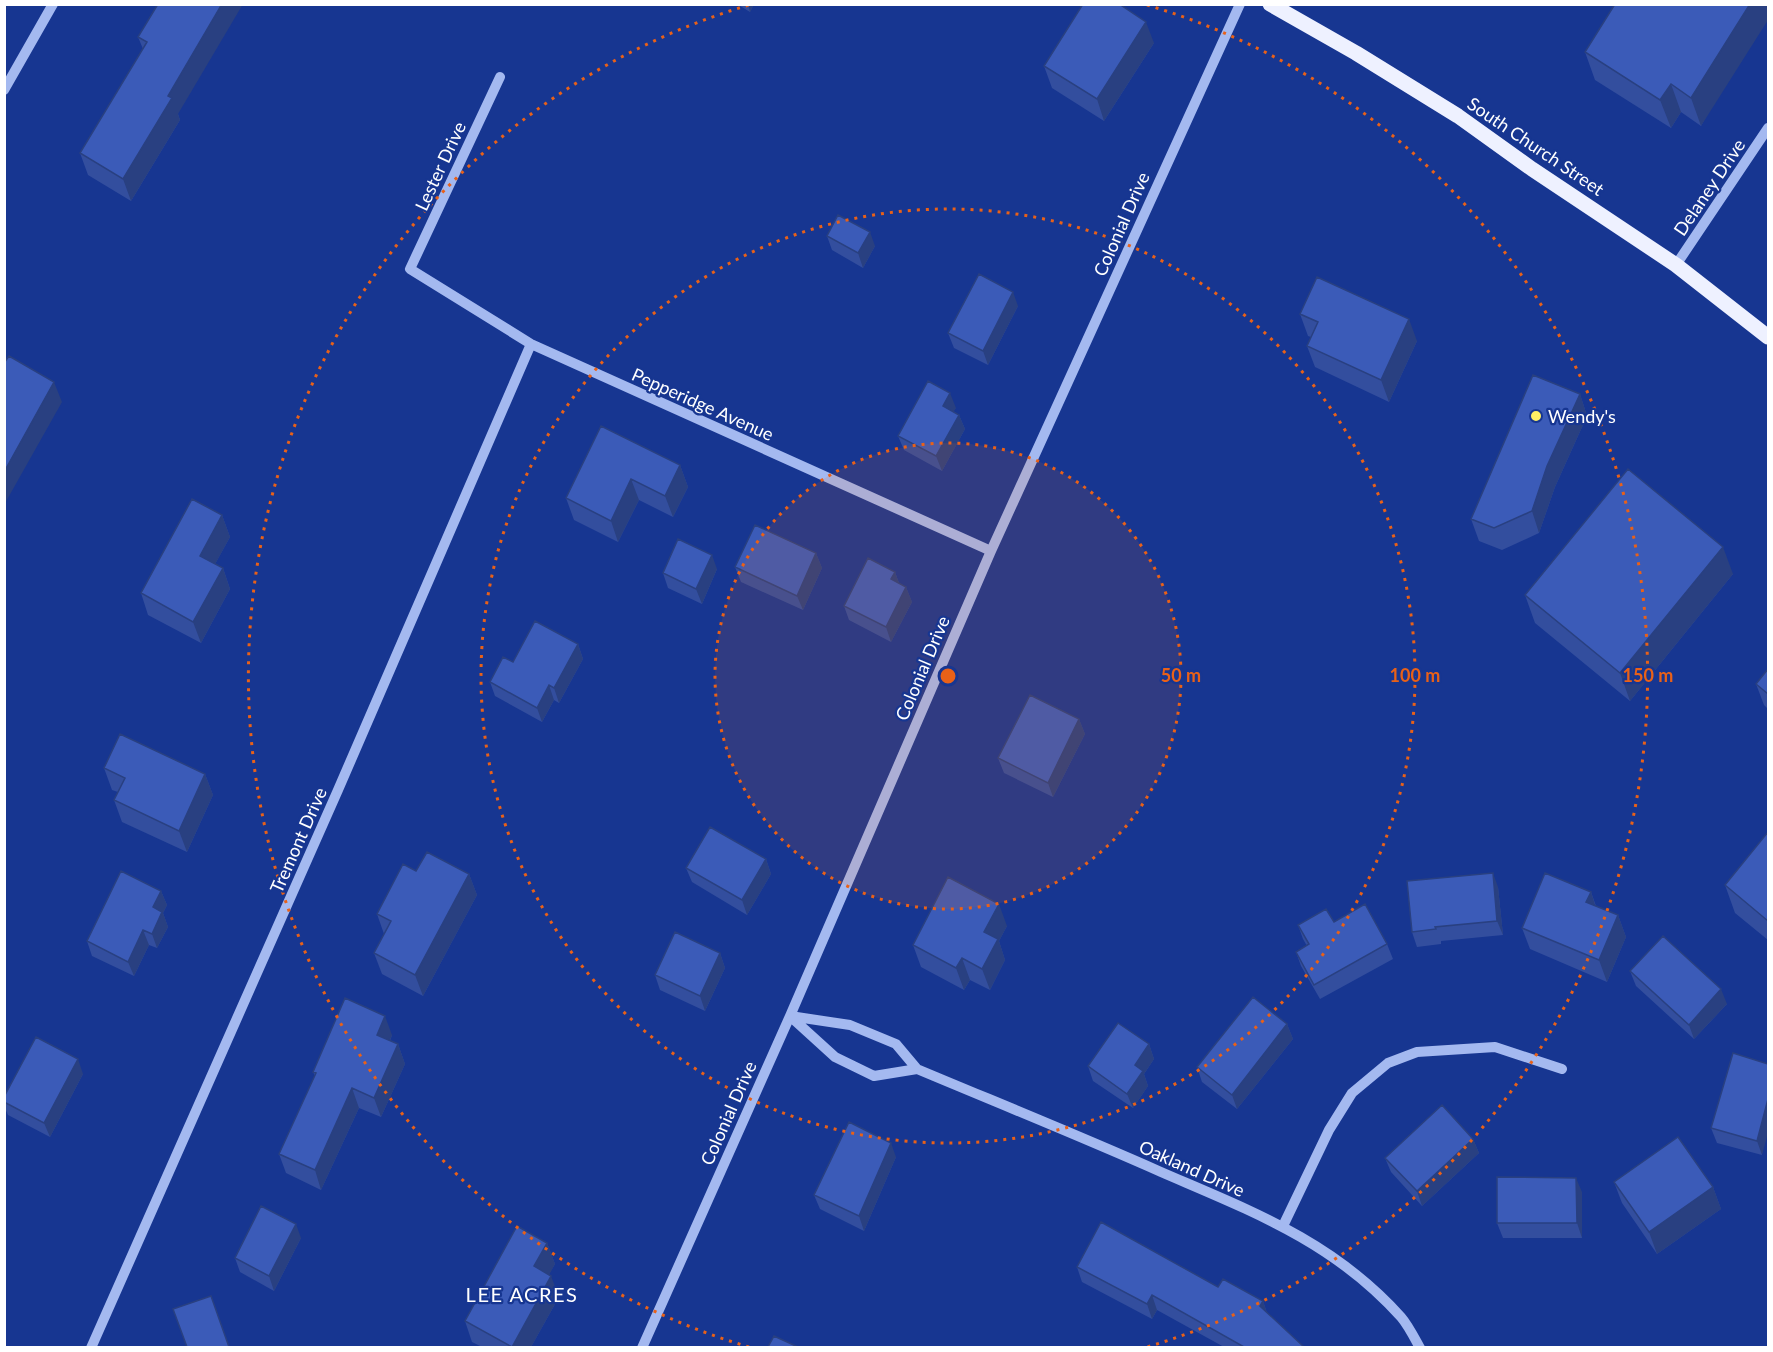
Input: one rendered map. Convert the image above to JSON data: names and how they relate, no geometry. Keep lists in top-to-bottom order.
{
  "streets": {
    "main road": ["South Church Street"],
    "street": [
      "Lester Drive",
      "Delaney Drive",
      "Colonial Drive",
      "Pepperidge Avenue",
      "Tremont Drive",
      "Oakland Drive"
    ]
  },
  "crossings": [
    ["South Church Street", "Delaney Drive"],
    ["Lester Drive", "Pepperidge Avenue"],
    ["Colonial Drive", "Pepperidge Avenue"],
    ["Colonial Drive", "Oakland Drive"],
    ["Pepperidge Avenue", "Tremont Drive"]
  ],
  "districts": ["LEE ACRES"],
  "places": ["Wendy's"],
  "rings": ["50 m", "100 m", "150 m"]
}
